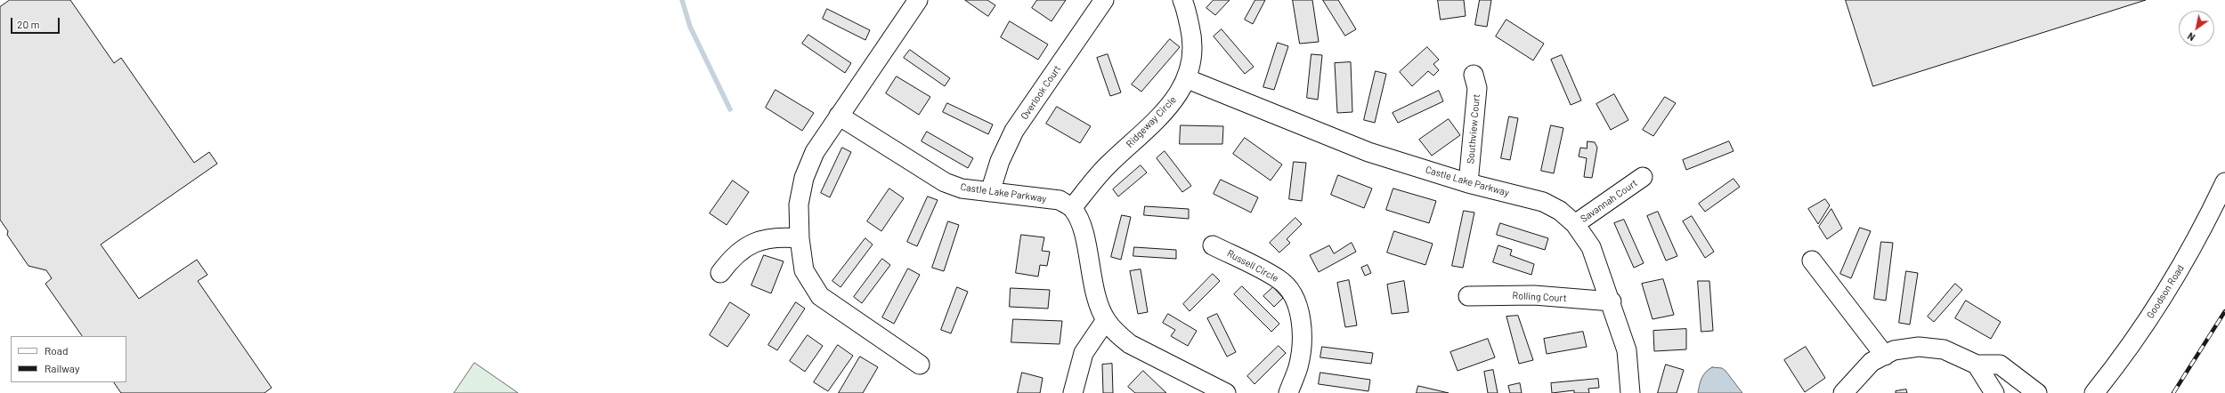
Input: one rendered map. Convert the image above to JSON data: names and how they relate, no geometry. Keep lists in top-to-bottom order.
{
  "streets": {
    "street": [
      "Overlook Court",
      "Ridgeway Circle",
      "Southview Court",
      "Castle Lake Parkway",
      "Savannah Court",
      "Russell Circle",
      "Goodson Road",
      "Rolling Court"
    ]
  },
  "crossings": [
    ["Overlook Court", "Castle Lake Parkway"],
    ["Ridgeway Circle", "Castle Lake Parkway"],
    ["Southview Court", "Castle Lake Parkway"],
    ["Castle Lake Parkway", "Savannah Court"],
    ["Castle Lake Parkway", "Rolling Court"]
  ],
  "legend": ["Road", "Railway"],
  "scale_bar": "20 m",
  "north": "bottom left"
}
